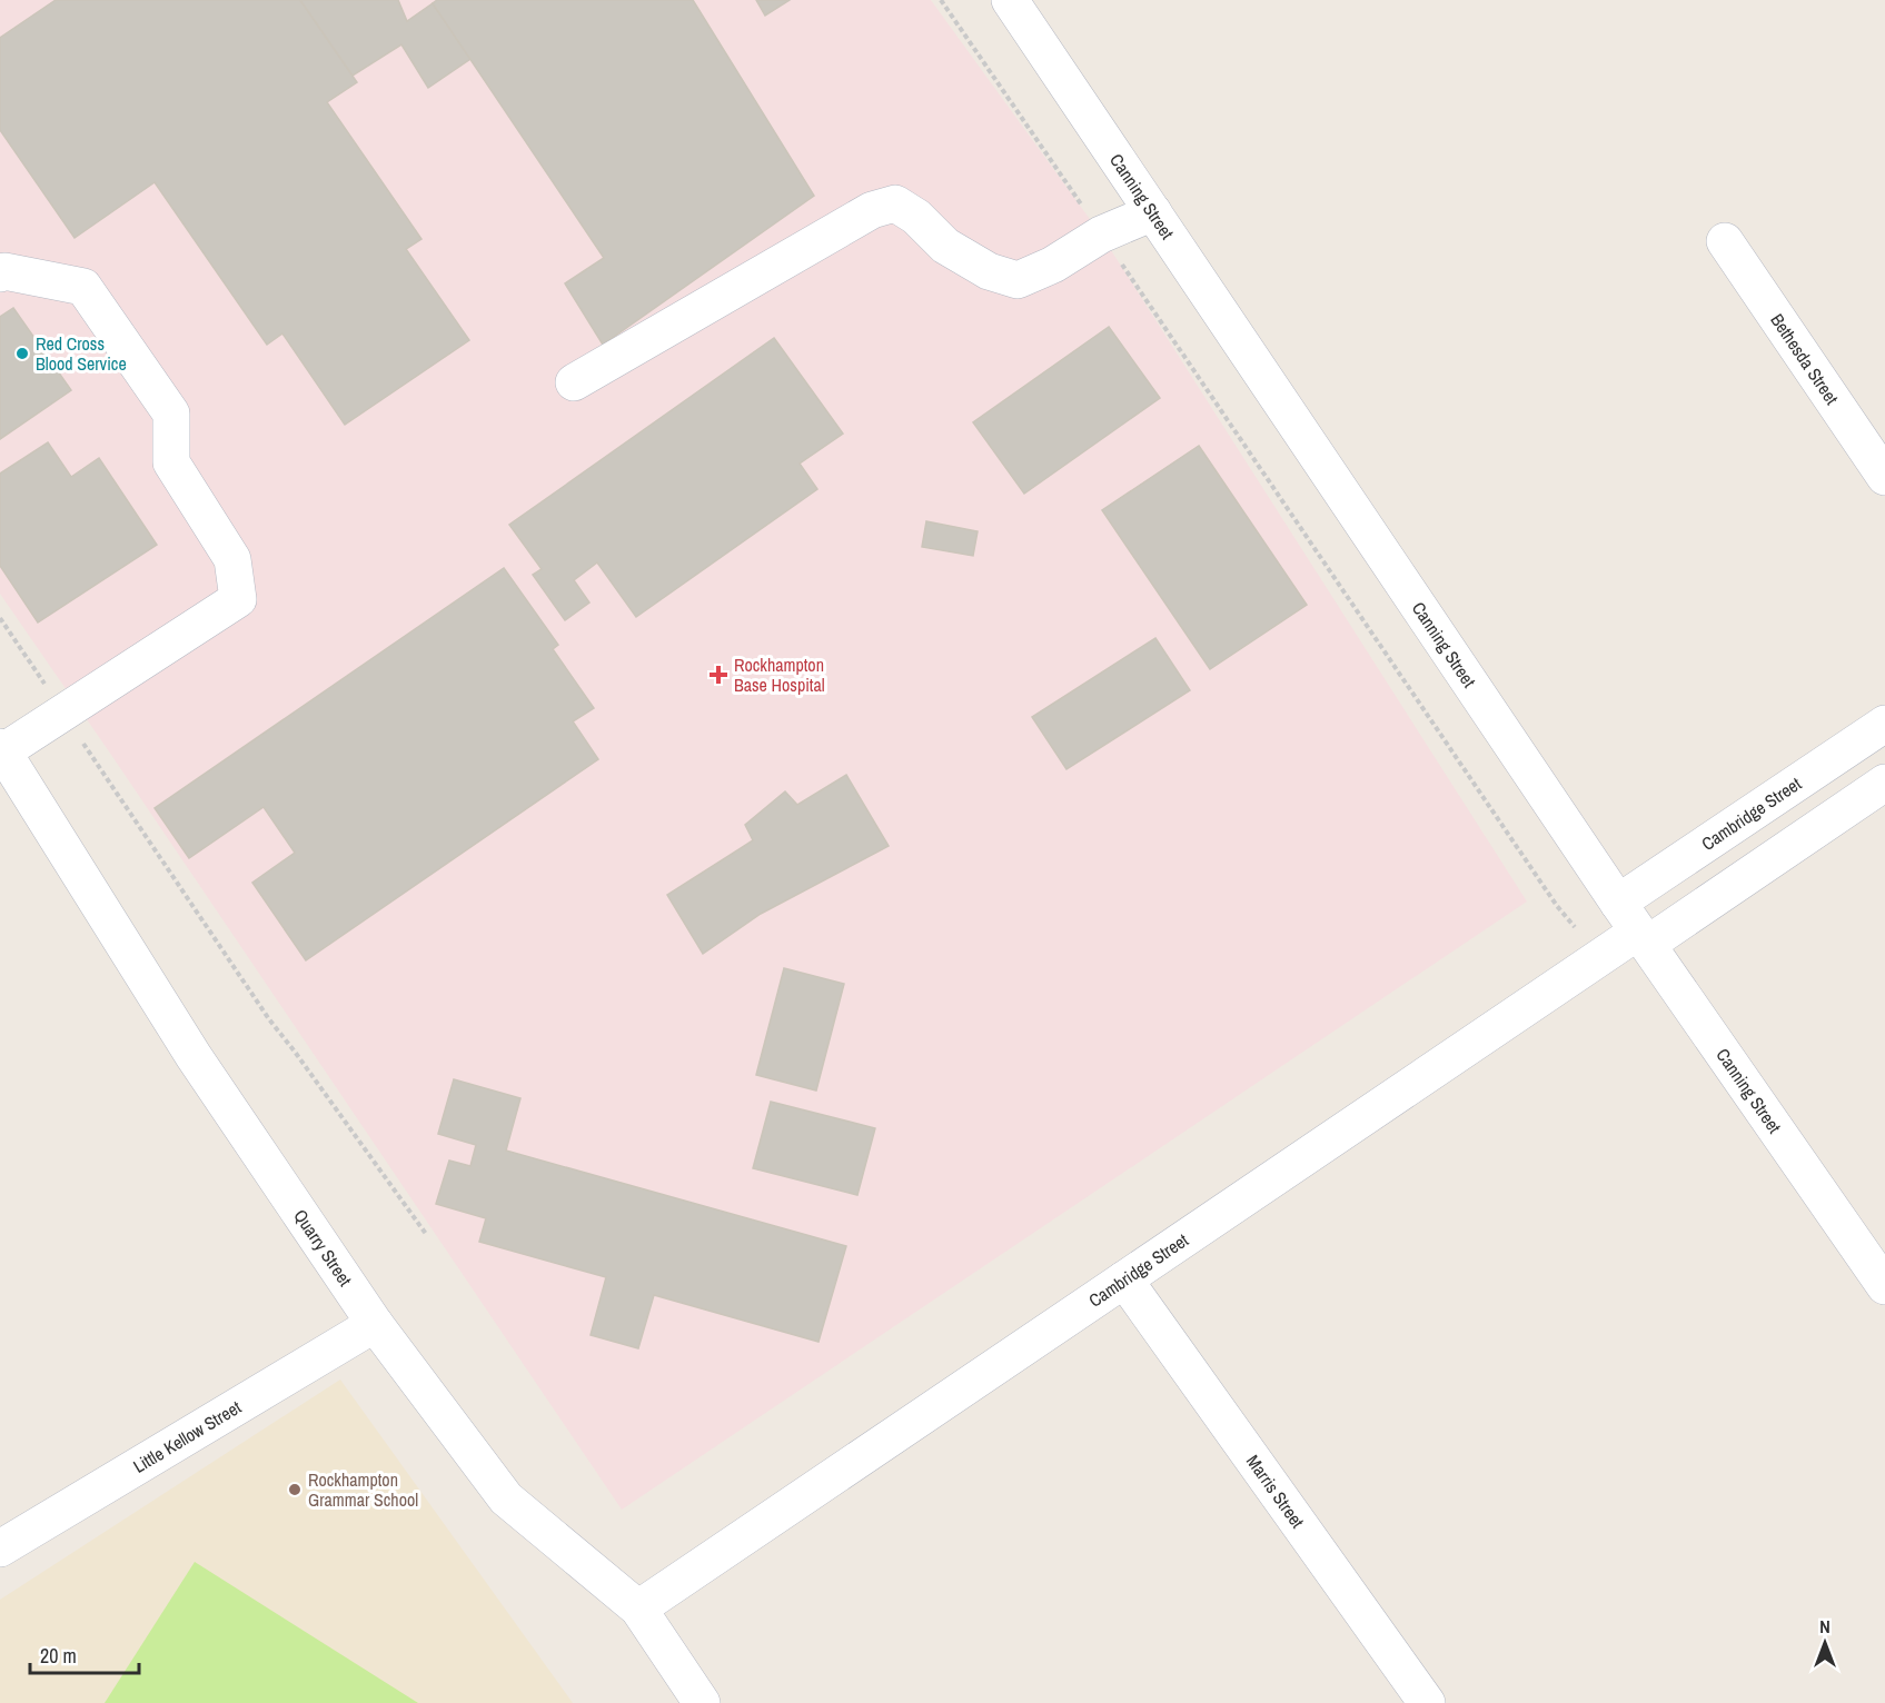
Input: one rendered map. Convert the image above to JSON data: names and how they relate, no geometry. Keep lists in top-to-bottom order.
{
  "streets": {
    "street": [
      "Canning Street",
      "Bethesda Street",
      "Cambridge Street",
      "Quarry Street",
      "Little Kellow Street",
      "Marris Street"
    ]
  },
  "crossings": [
    ["Canning Street", "Cambridge Street"],
    ["Cambridge Street", "Quarry Street"],
    ["Cambridge Street", "Marris Street"],
    ["Quarry Street", "Little Kellow Street"]
  ],
  "places": {
    "other": ["Red Cross Blood Service", "Rockhampton Grammar School"],
    "health": ["Rockhampton Base Hospital"]
  },
  "scale_bar": "20 m",
  "north": "top"
}
